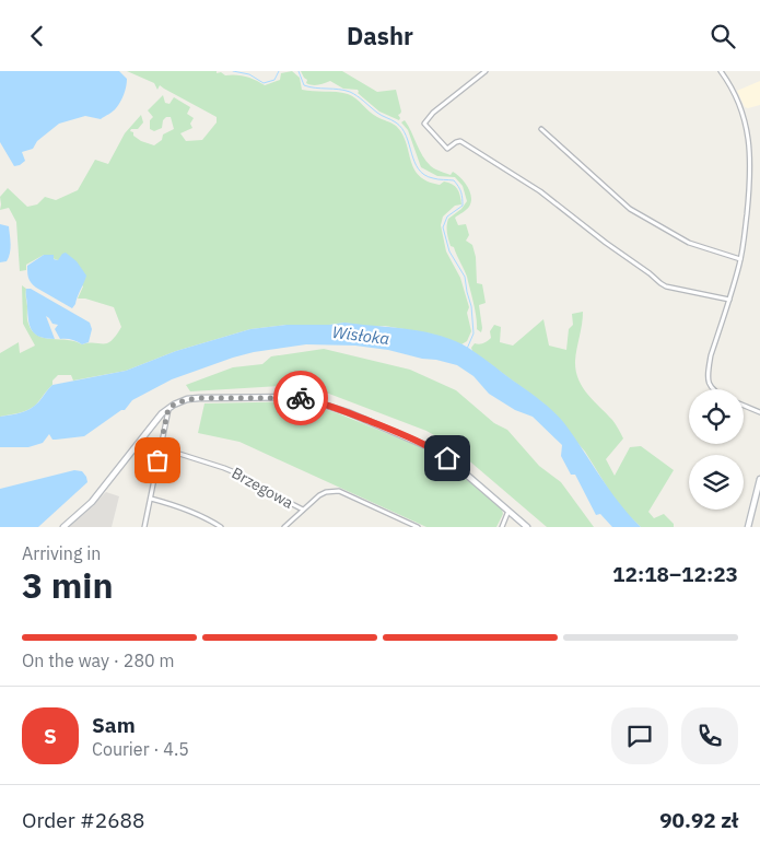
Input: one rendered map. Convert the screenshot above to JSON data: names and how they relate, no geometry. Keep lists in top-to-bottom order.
{
  "streets": {
    "street": ["Brzegowa"]
  },
  "water": ["Wisłoka"],
  "page": {
    "header": "Dashr",
    "heading": ["3 min", "Arriving in", "12:18–12:23"],
    "panel": [
      "Sam",
      "Courier · 4.5",
      "Order #2688",
      "90.92 zł"
    ],
    "bar": "On the way · 280 m",
    "round": "S"
  }
}
